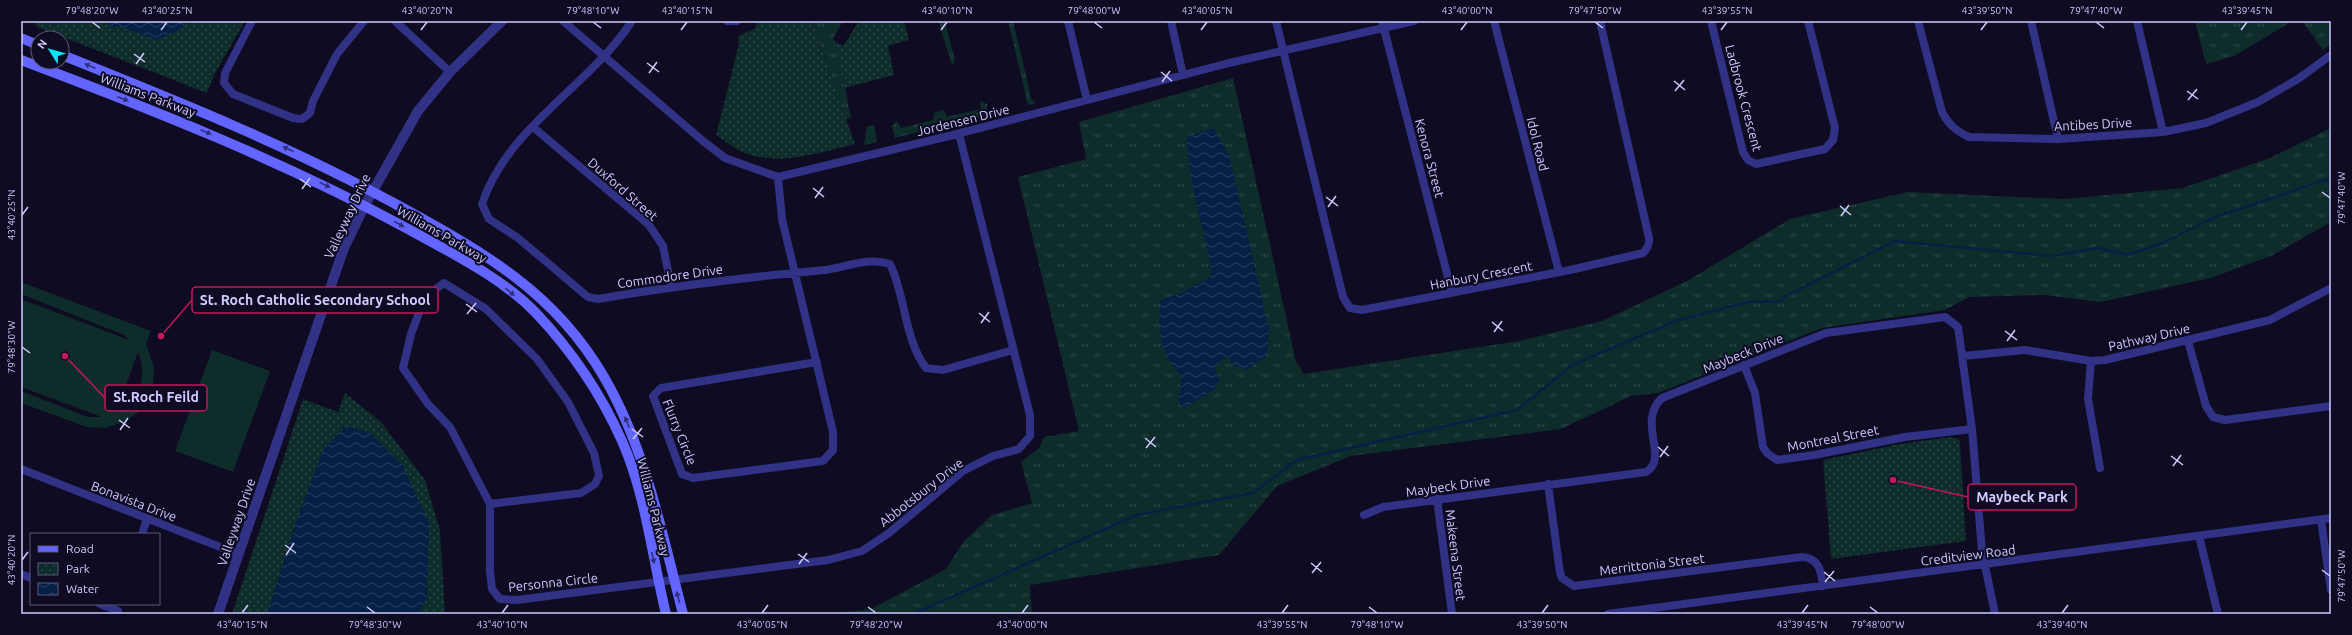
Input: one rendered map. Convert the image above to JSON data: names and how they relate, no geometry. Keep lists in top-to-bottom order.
{
  "streets": {
    "main road": ["Williams Parkway"],
    "street": [
      "Ladbrook Crescent",
      "Jordensen Drive",
      "Antibes Drive",
      "Idol Road",
      "Kenora Street",
      "Duxford Street",
      "Valleyway Drive",
      "Hanbury Crescent",
      "Commodore Drive",
      "Pathway Drive",
      "Maybeck Drive",
      "Flurry Circle",
      "Montreal Street",
      "Abbotsbury Drive",
      "Bonavista Drive",
      "Makeena Street",
      "Creditview Road",
      "Merrittonia Street",
      "Personna Circle"
    ]
  },
  "crossings": [
    ["Williams Parkway", "Valleyway Drive"],
    ["Williams Parkway", "Abbotsbury Drive"],
    ["Williams Parkway", "Personna Circle"],
    ["Jordensen Drive", "Kenora Street"],
    ["Jordensen Drive", "Hanbury Crescent"],
    ["Jordensen Drive", "Flurry Circle"],
    ["Jordensen Drive", "Abbotsbury Drive"],
    ["Idol Road", "Hanbury Crescent"],
    ["Kenora Street", "Hanbury Crescent"],
    ["Duxford Street", "Commodore Drive"],
    ["Valleyway Drive", "Bonavista Drive"],
    ["Commodore Drive", "Flurry Circle"],
    ["Commodore Drive", "Abbotsbury Drive"],
    ["Pathway Drive", "Maybeck Drive"],
    ["Maybeck Drive", "Montreal Street"],
    ["Maybeck Drive", "Makeena Street"],
    ["Maybeck Drive", "Creditview Road"],
    ["Maybeck Drive", "Merrittonia Street"],
    ["Abbotsbury Drive", "Personna Circle"],
    ["Creditview Road", "Merrittonia Street"]
  ],
  "places": ["St. Roch Catholic Secondary School", "St.Roch Feild", "Maybeck Park"],
  "legend": ["Road", "Park", "Water"],
  "north": "top left",
  "coordinates": [
    "79°48'20\"W",
    "43°40'25\"N",
    "43°40'20\"N",
    "79°48'10\"W",
    "43°40'15\"N",
    "43°40'10\"N",
    "79°48'00\"W",
    "43°40'05\"N",
    "43°40'00\"N",
    "79°47'50\"W",
    "43°39'55\"N",
    "43°39'50\"N",
    "79°47'40\"W",
    "43°39'45\"N",
    "79°48'30\"W",
    "43°39'40\"N"
  ]
}
